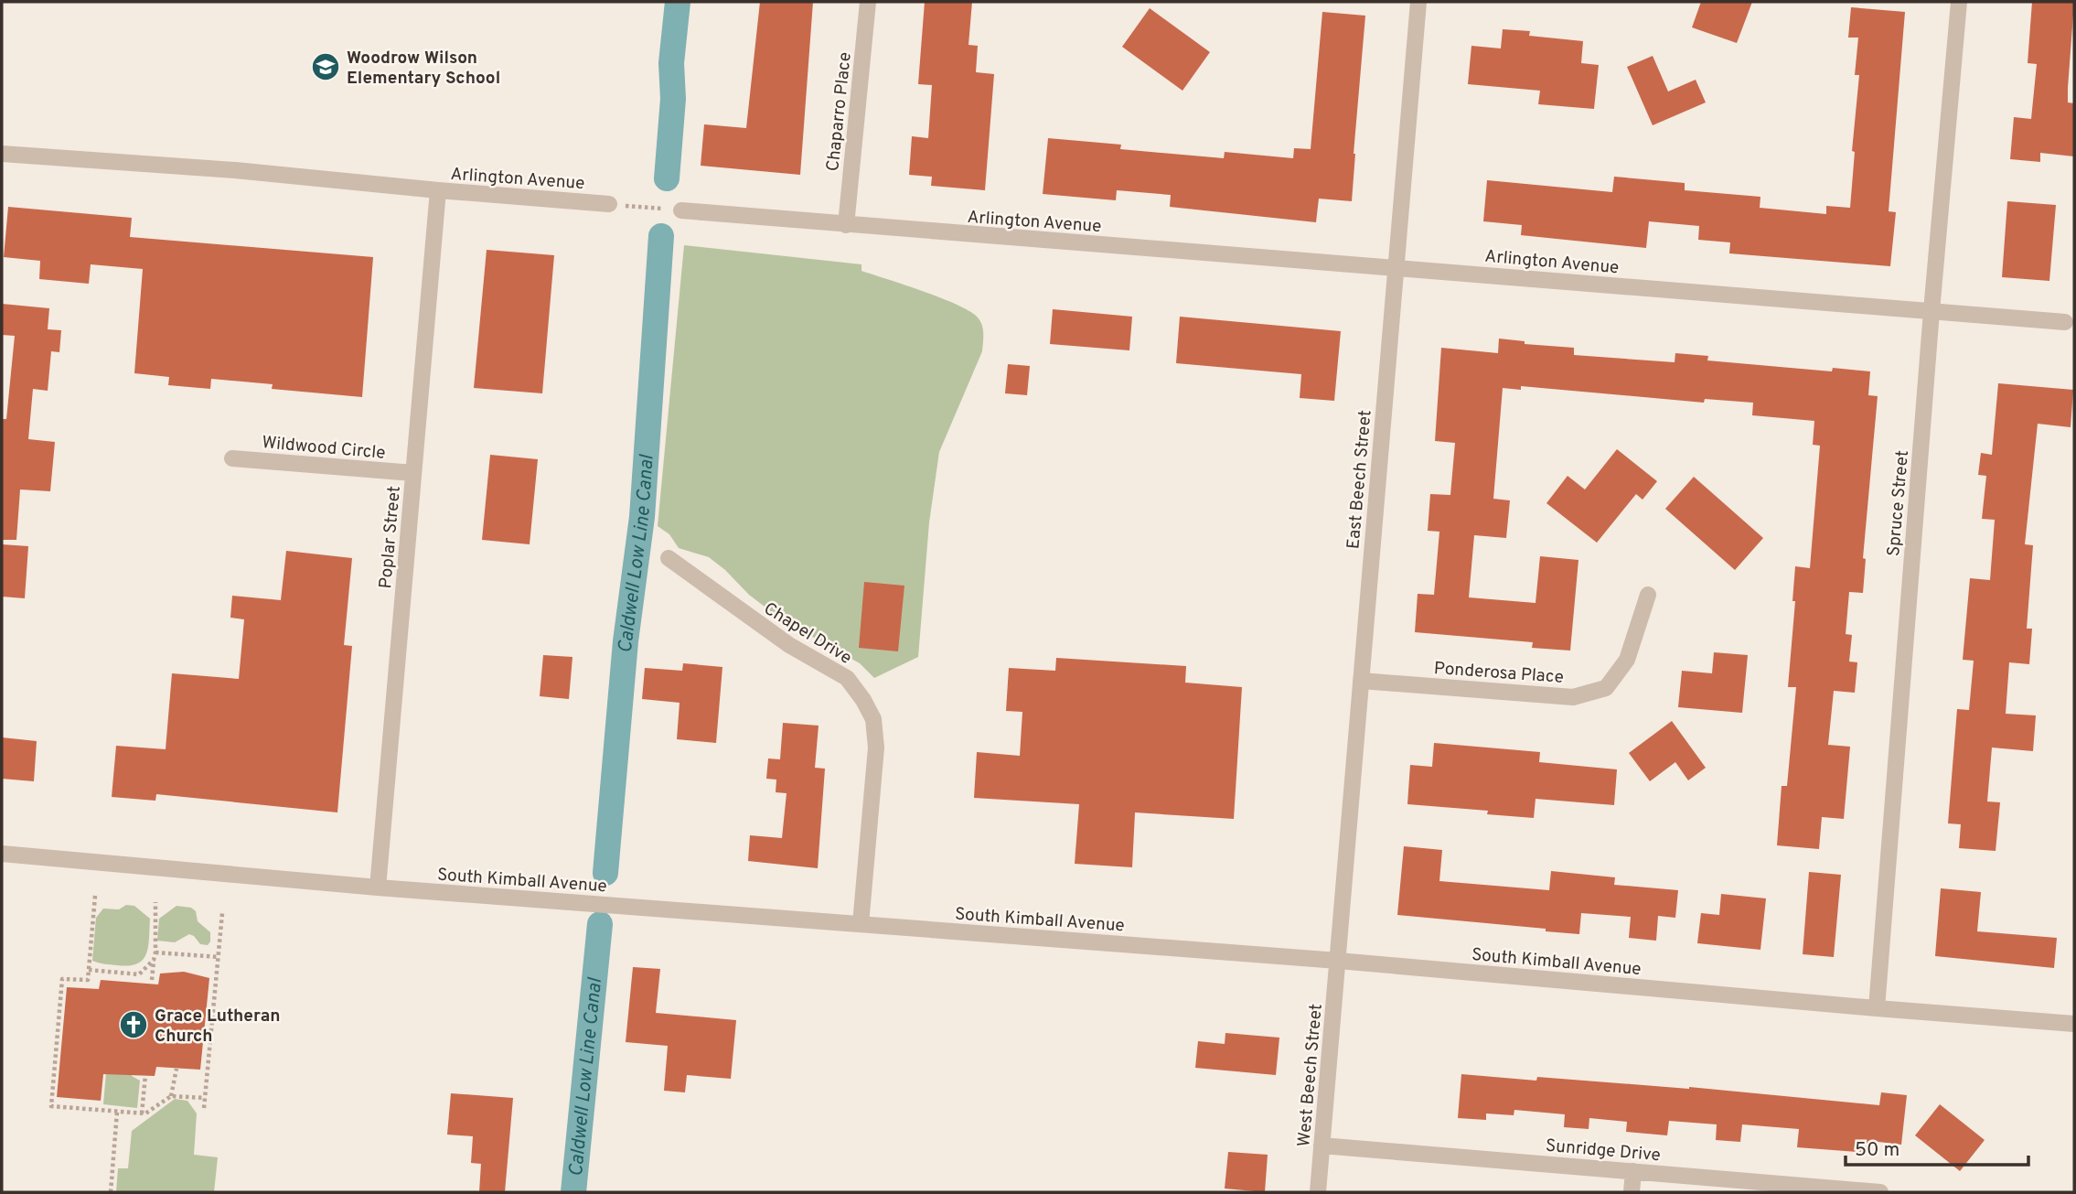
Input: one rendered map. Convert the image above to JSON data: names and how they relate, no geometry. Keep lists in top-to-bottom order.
{
  "streets": {
    "street": [
      "Chaparro Place",
      "Arlington Avenue",
      "Wildwood Circle",
      "East Beech Street",
      "Spruce Street",
      "Poplar Street",
      "Chapel Drive",
      "Ponderosa Place",
      "South Kimball Avenue",
      "West Beech Street",
      "Sunridge Drive"
    ]
  },
  "crossings": [
    ["Chaparro Place", "Arlington Avenue"],
    ["Arlington Avenue", "East Beech Street"],
    ["Arlington Avenue", "Spruce Street"],
    ["Arlington Avenue", "Poplar Street"],
    ["Wildwood Circle", "Poplar Street"],
    ["East Beech Street", "Ponderosa Place"],
    ["East Beech Street", "South Kimball Avenue"],
    ["East Beech Street", "West Beech Street"],
    ["Spruce Street", "South Kimball Avenue"],
    ["Poplar Street", "South Kimball Avenue"],
    ["Chapel Drive", "South Kimball Avenue"],
    ["South Kimball Avenue", "West Beech Street"],
    ["West Beech Street", "Sunridge Drive"]
  ],
  "water": ["Caldwell Low Line Canal"],
  "places": {
    "school or university": ["Woodrow Wilson Elementary School"],
    "church": ["Grace Lutheran Church"]
  },
  "scale_bar": "50 m"
}
